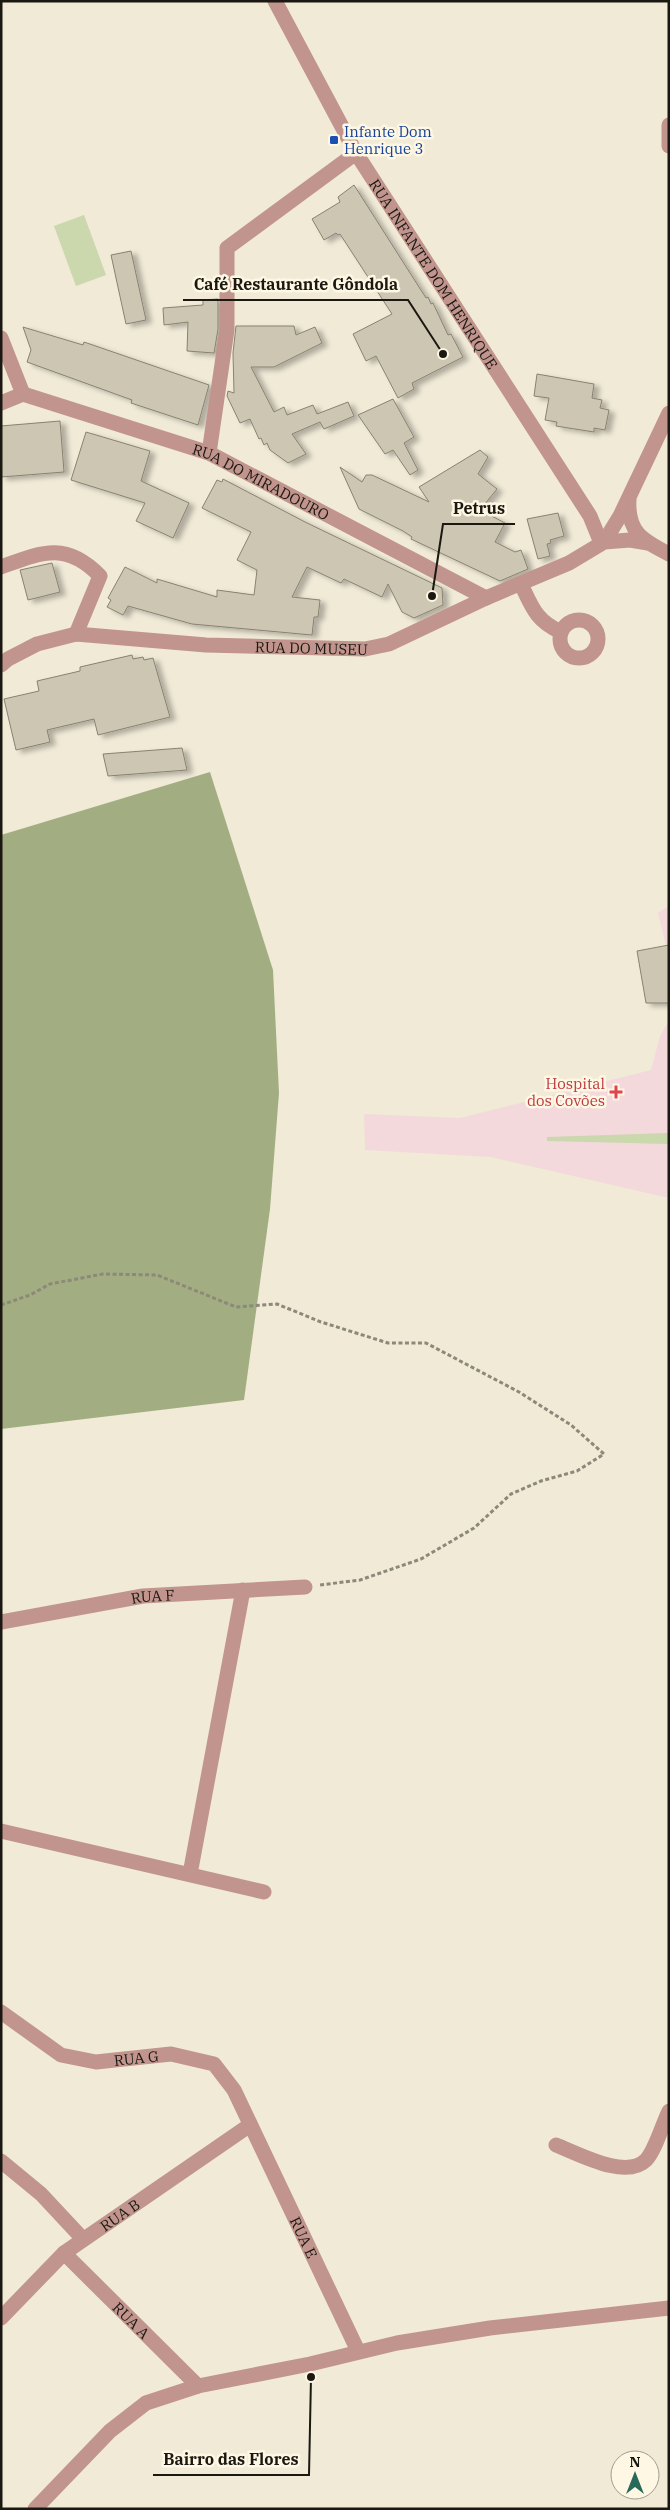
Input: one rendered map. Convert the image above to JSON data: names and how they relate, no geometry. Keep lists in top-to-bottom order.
{
  "streets": {
    "street": [
      "RUA INFANTE DOM HENRIQUE",
      "RUA DO MIRADOURO",
      "RUA DO MUSEU",
      "RUA F",
      "RUA G",
      "RUA B",
      "RUA E",
      "RUA A"
    ]
  },
  "crossings": [
    ["RUA INFANTE DOM HENRIQUE", "RUA DO MUSEU"],
    ["RUA DO MIRADOURO", "RUA DO MUSEU"],
    ["RUA G", "RUA B"],
    ["RUA G", "RUA E"],
    ["RUA B", "RUA E"],
    ["RUA B", "RUA A"]
  ],
  "places": {
    "transit": ["Infante Dom Henrique 3"],
    "other": ["Café Restaurante Gôndola", "Petrus", "Bairro das Flores"],
    "health": ["Hospital dos Covões"]
  },
  "north": "top"
}
